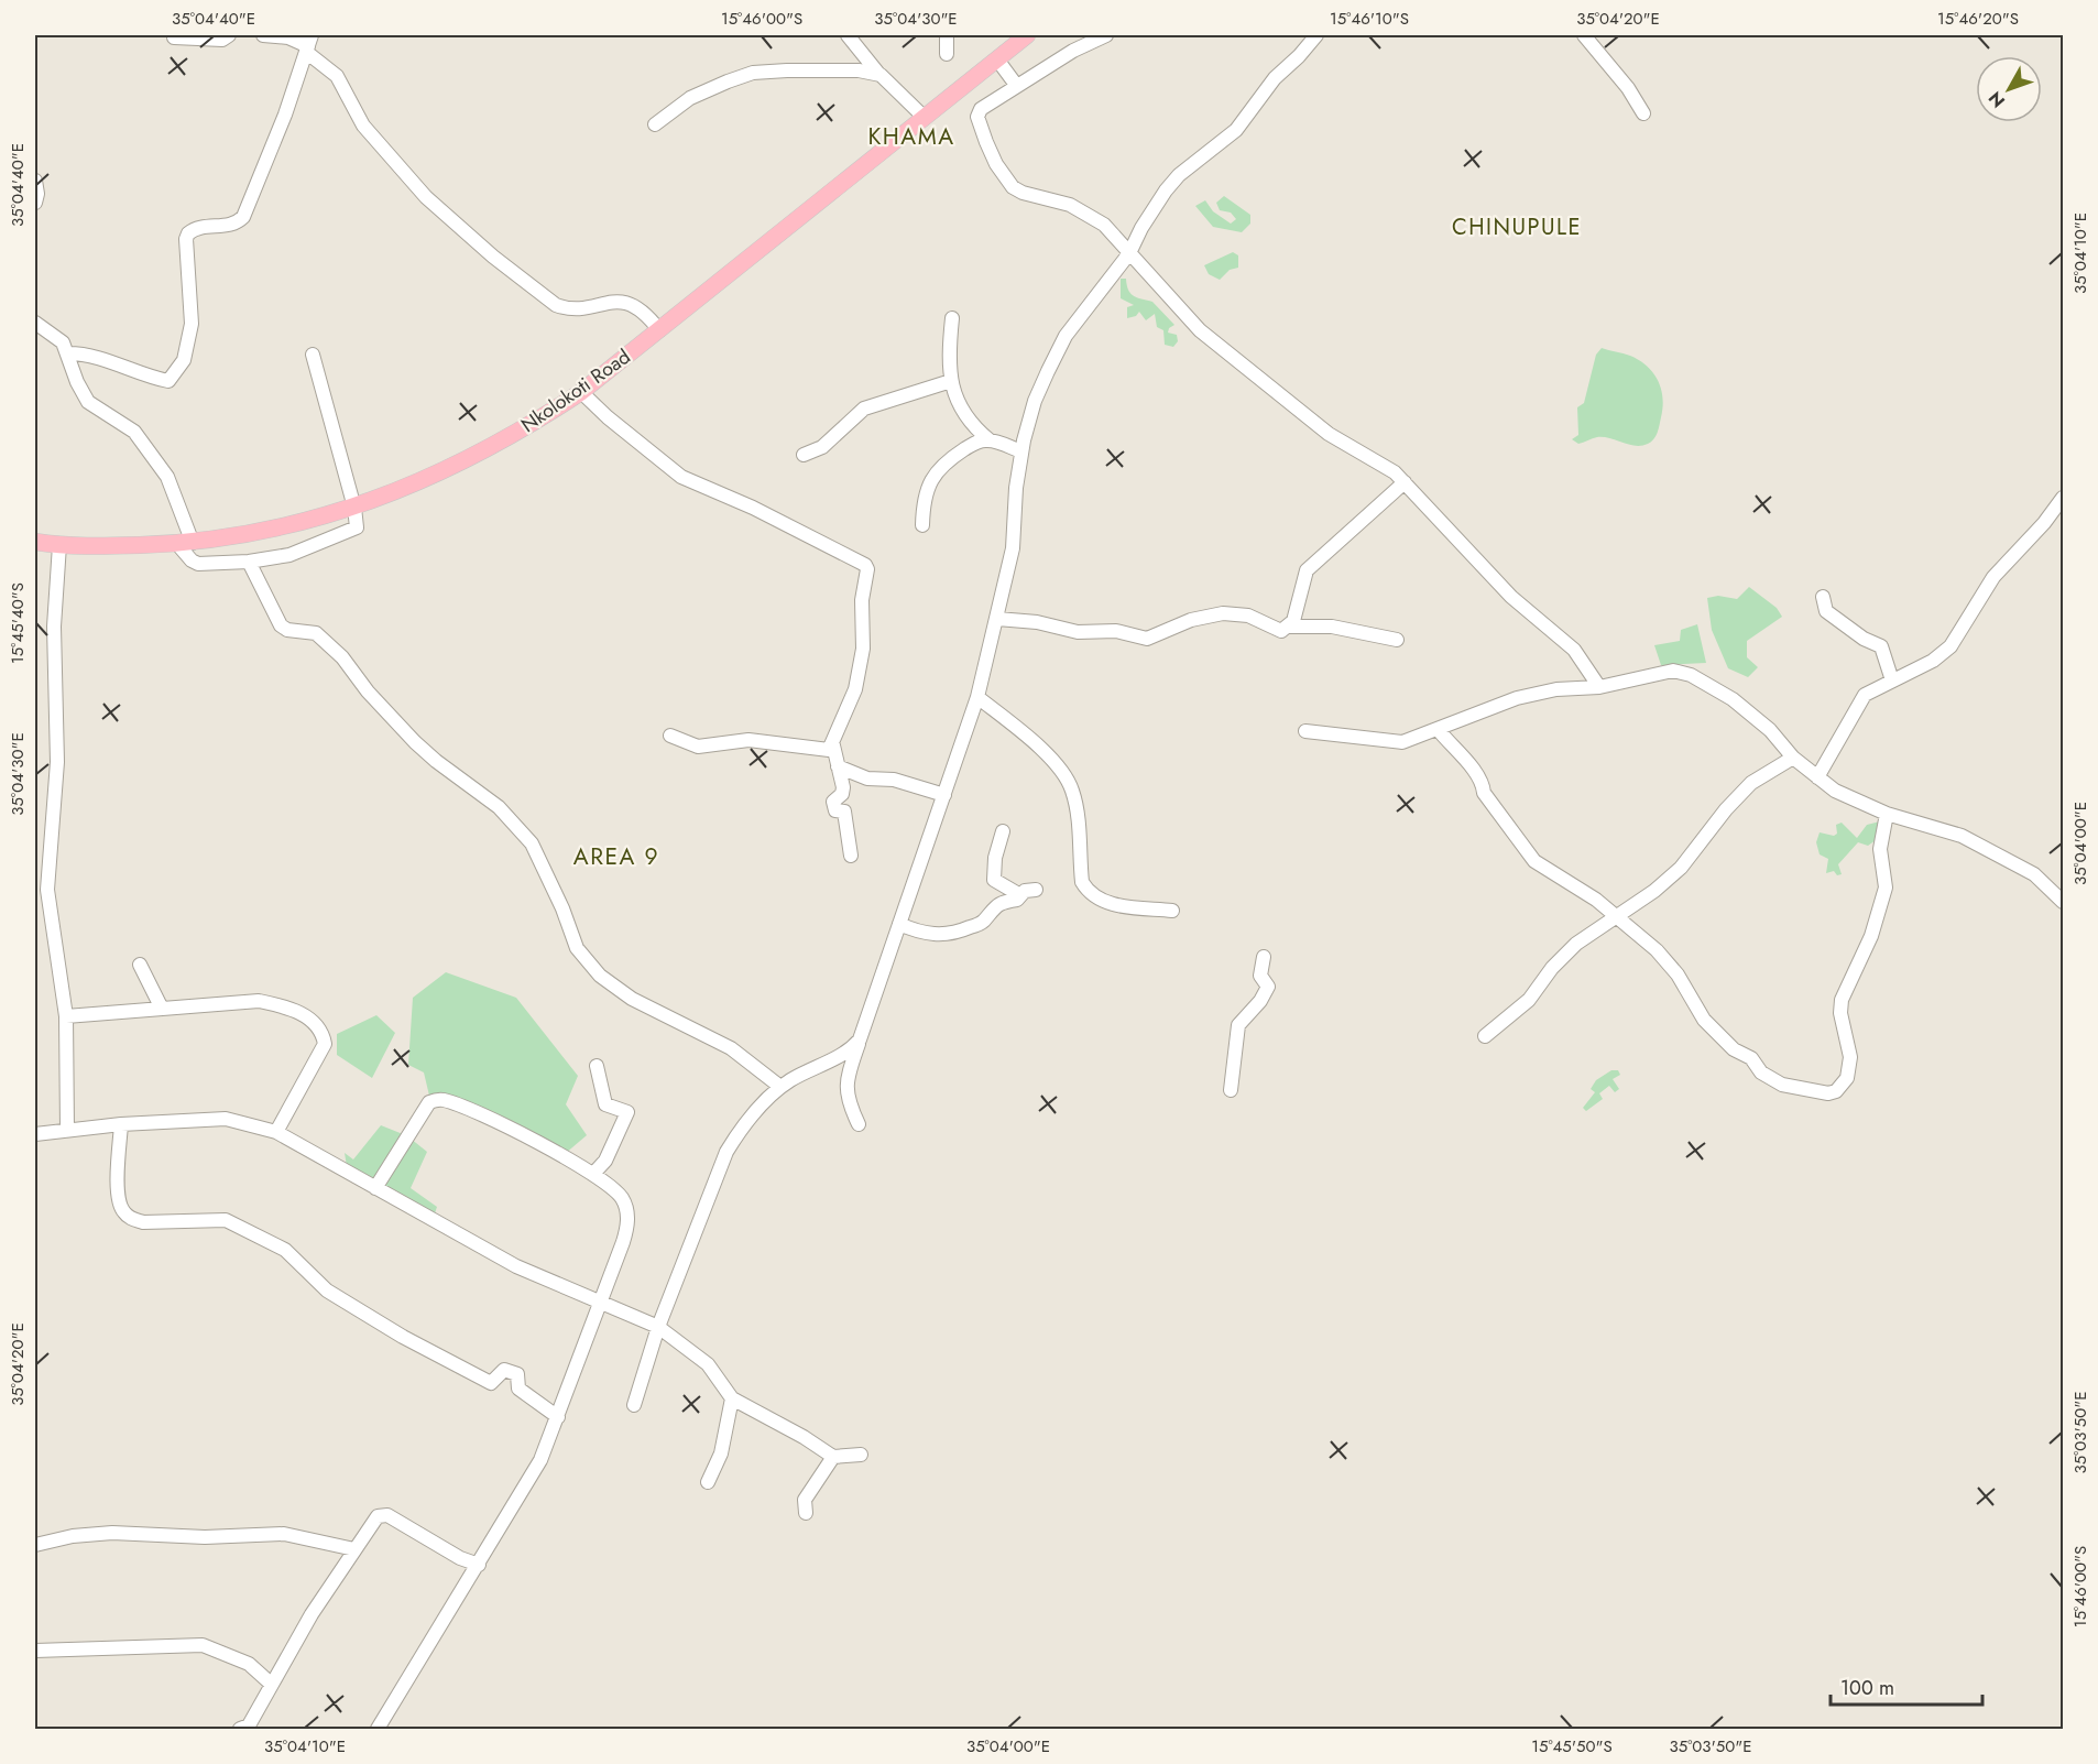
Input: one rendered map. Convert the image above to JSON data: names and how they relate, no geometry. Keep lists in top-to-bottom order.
{
  "streets": {
    "main road": ["Nkolokoti Road"]
  },
  "districts": ["KHAMA", "CHINUPULE", "AREA 9"],
  "scale_bar": "100 m",
  "north": "bottom left",
  "coordinates": [
    "35°04'40\"E",
    "15°46'00\"S",
    "35°04'30\"E",
    "15°46'10\"S",
    "35°04'20\"E",
    "15°46'20\"S",
    "35°04'10\"E",
    "15°45'40\"S",
    "35°04'00\"E",
    "35°03'50\"E",
    "15°45'50\"S"
  ]
}
